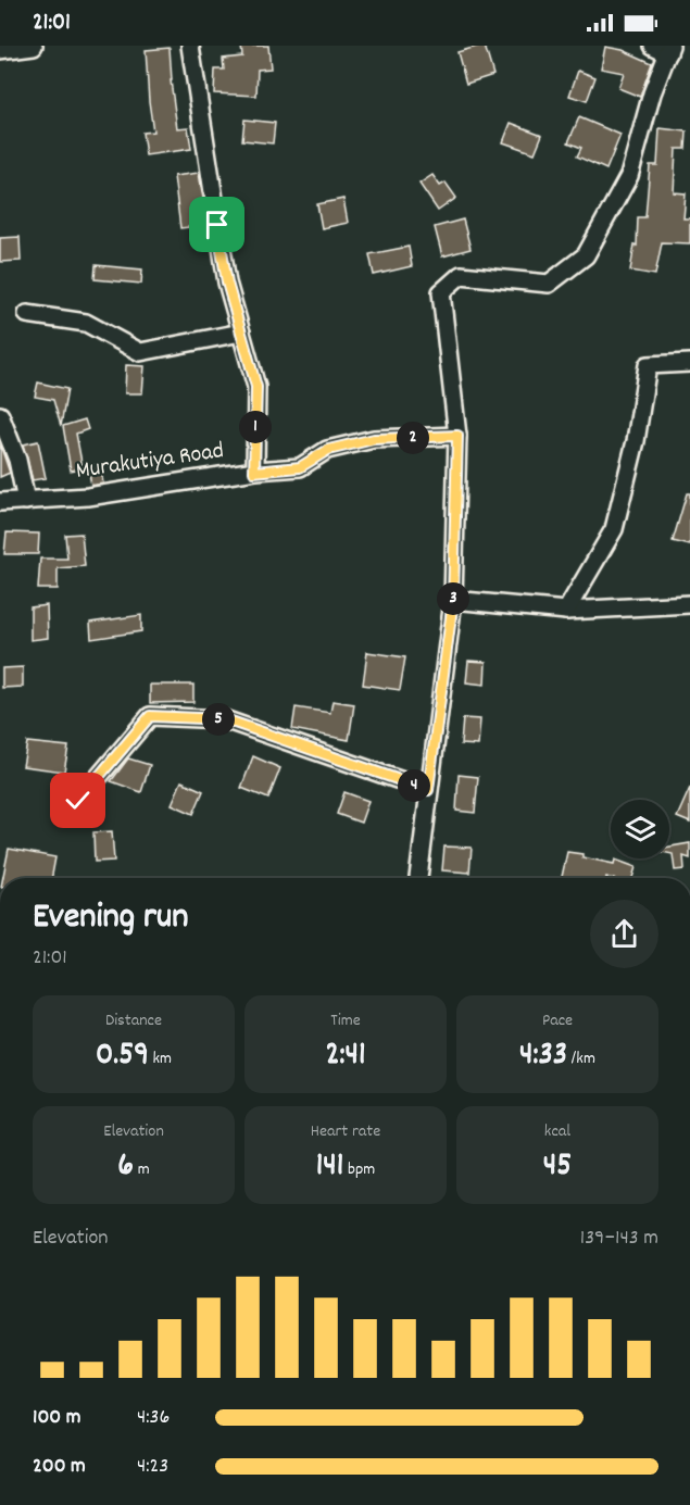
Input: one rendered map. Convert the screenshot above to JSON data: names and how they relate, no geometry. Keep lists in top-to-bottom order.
{
  "streets": {
    "street": ["Murakutiya Road"]
  },
  "page": {
    "status": "21:01",
    "pins": [
      "1",
      "2",
      "3",
      "5",
      "4"
    ],
    "heading": ["Evening run", "21:01"],
    "stats": [
      ["Distance", "0.59 km"],
      ["Time", "2:41"],
      ["Pace", "4:33 /km"],
      ["Elevation", "6 m"],
      ["Heart rate", "141 bpm"],
      ["kcal", "45"]
    ],
    "chart": ["Elevation", "139–143 m"],
    "list": [
      {
        "name": "100 m",
        "note": "4:36"
      },
      {
        "name": "200 m",
        "note": "4:23"
      }
    ]
  }
}
